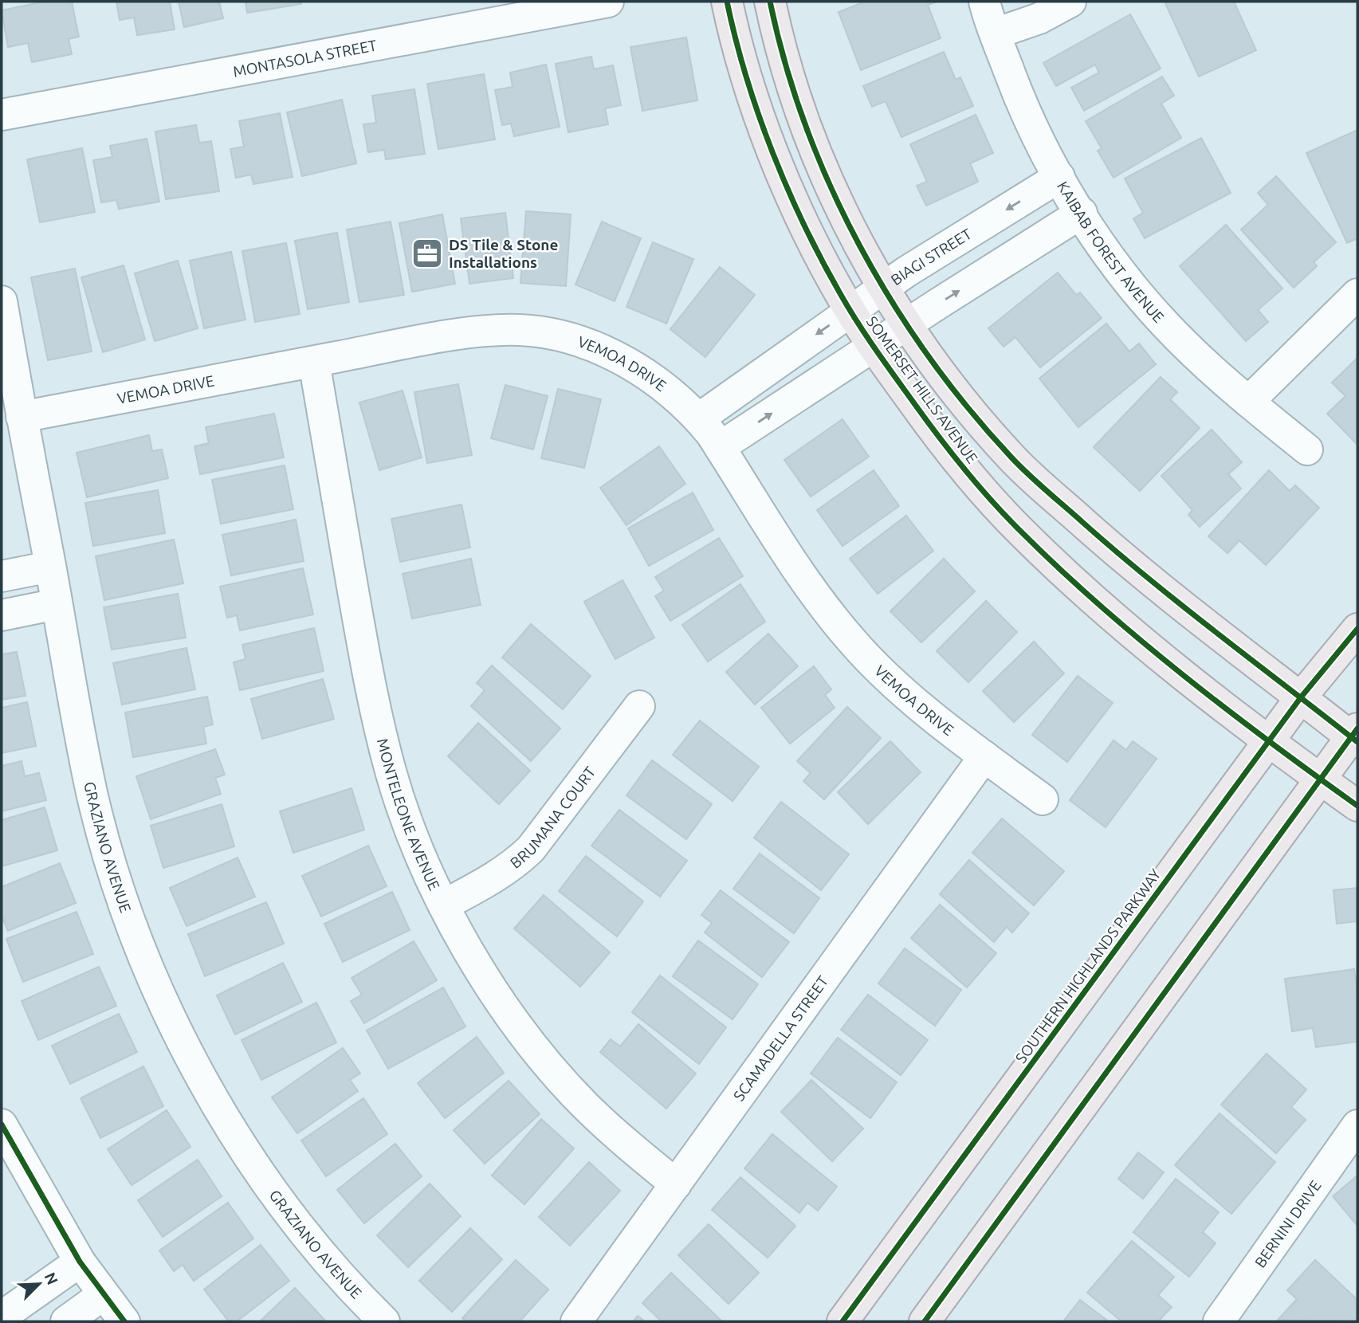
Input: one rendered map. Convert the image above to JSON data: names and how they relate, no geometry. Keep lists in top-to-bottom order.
{
  "streets": {
    "main road": ["SOMERSET HILLS AVENUE", "SOUTHERN HIGHLANDS PARKWAY"],
    "street": [
      "MONTASOLA STREET",
      "KAIBAB FOREST AVENUE",
      "BIAGI STREET",
      "VEMOA DRIVE",
      "MONTELEONE AVENUE",
      "BRUMANA COURT",
      "GRAZIANO AVENUE",
      "SCAMADELLA STREET",
      "BERNINI DRIVE"
    ]
  },
  "crossings": [
    ["KAIBAB FOREST AVENUE", "BIAGI STREET"],
    ["BIAGI STREET", "VEMOA DRIVE"],
    ["BIAGI STREET", "SOMERSET HILLS AVENUE"],
    ["VEMOA DRIVE", "MONTELEONE AVENUE"],
    ["VEMOA DRIVE", "GRAZIANO AVENUE"],
    ["VEMOA DRIVE", "SCAMADELLA STREET"],
    ["SOMERSET HILLS AVENUE", "SOUTHERN HIGHLANDS PARKWAY"],
    ["MONTELEONE AVENUE", "BRUMANA COURT"],
    ["MONTELEONE AVENUE", "SCAMADELLA STREET"]
  ],
  "places": {
    "office": ["DS Tile & Stone Installations"]
  },
  "north": "top right"
}
